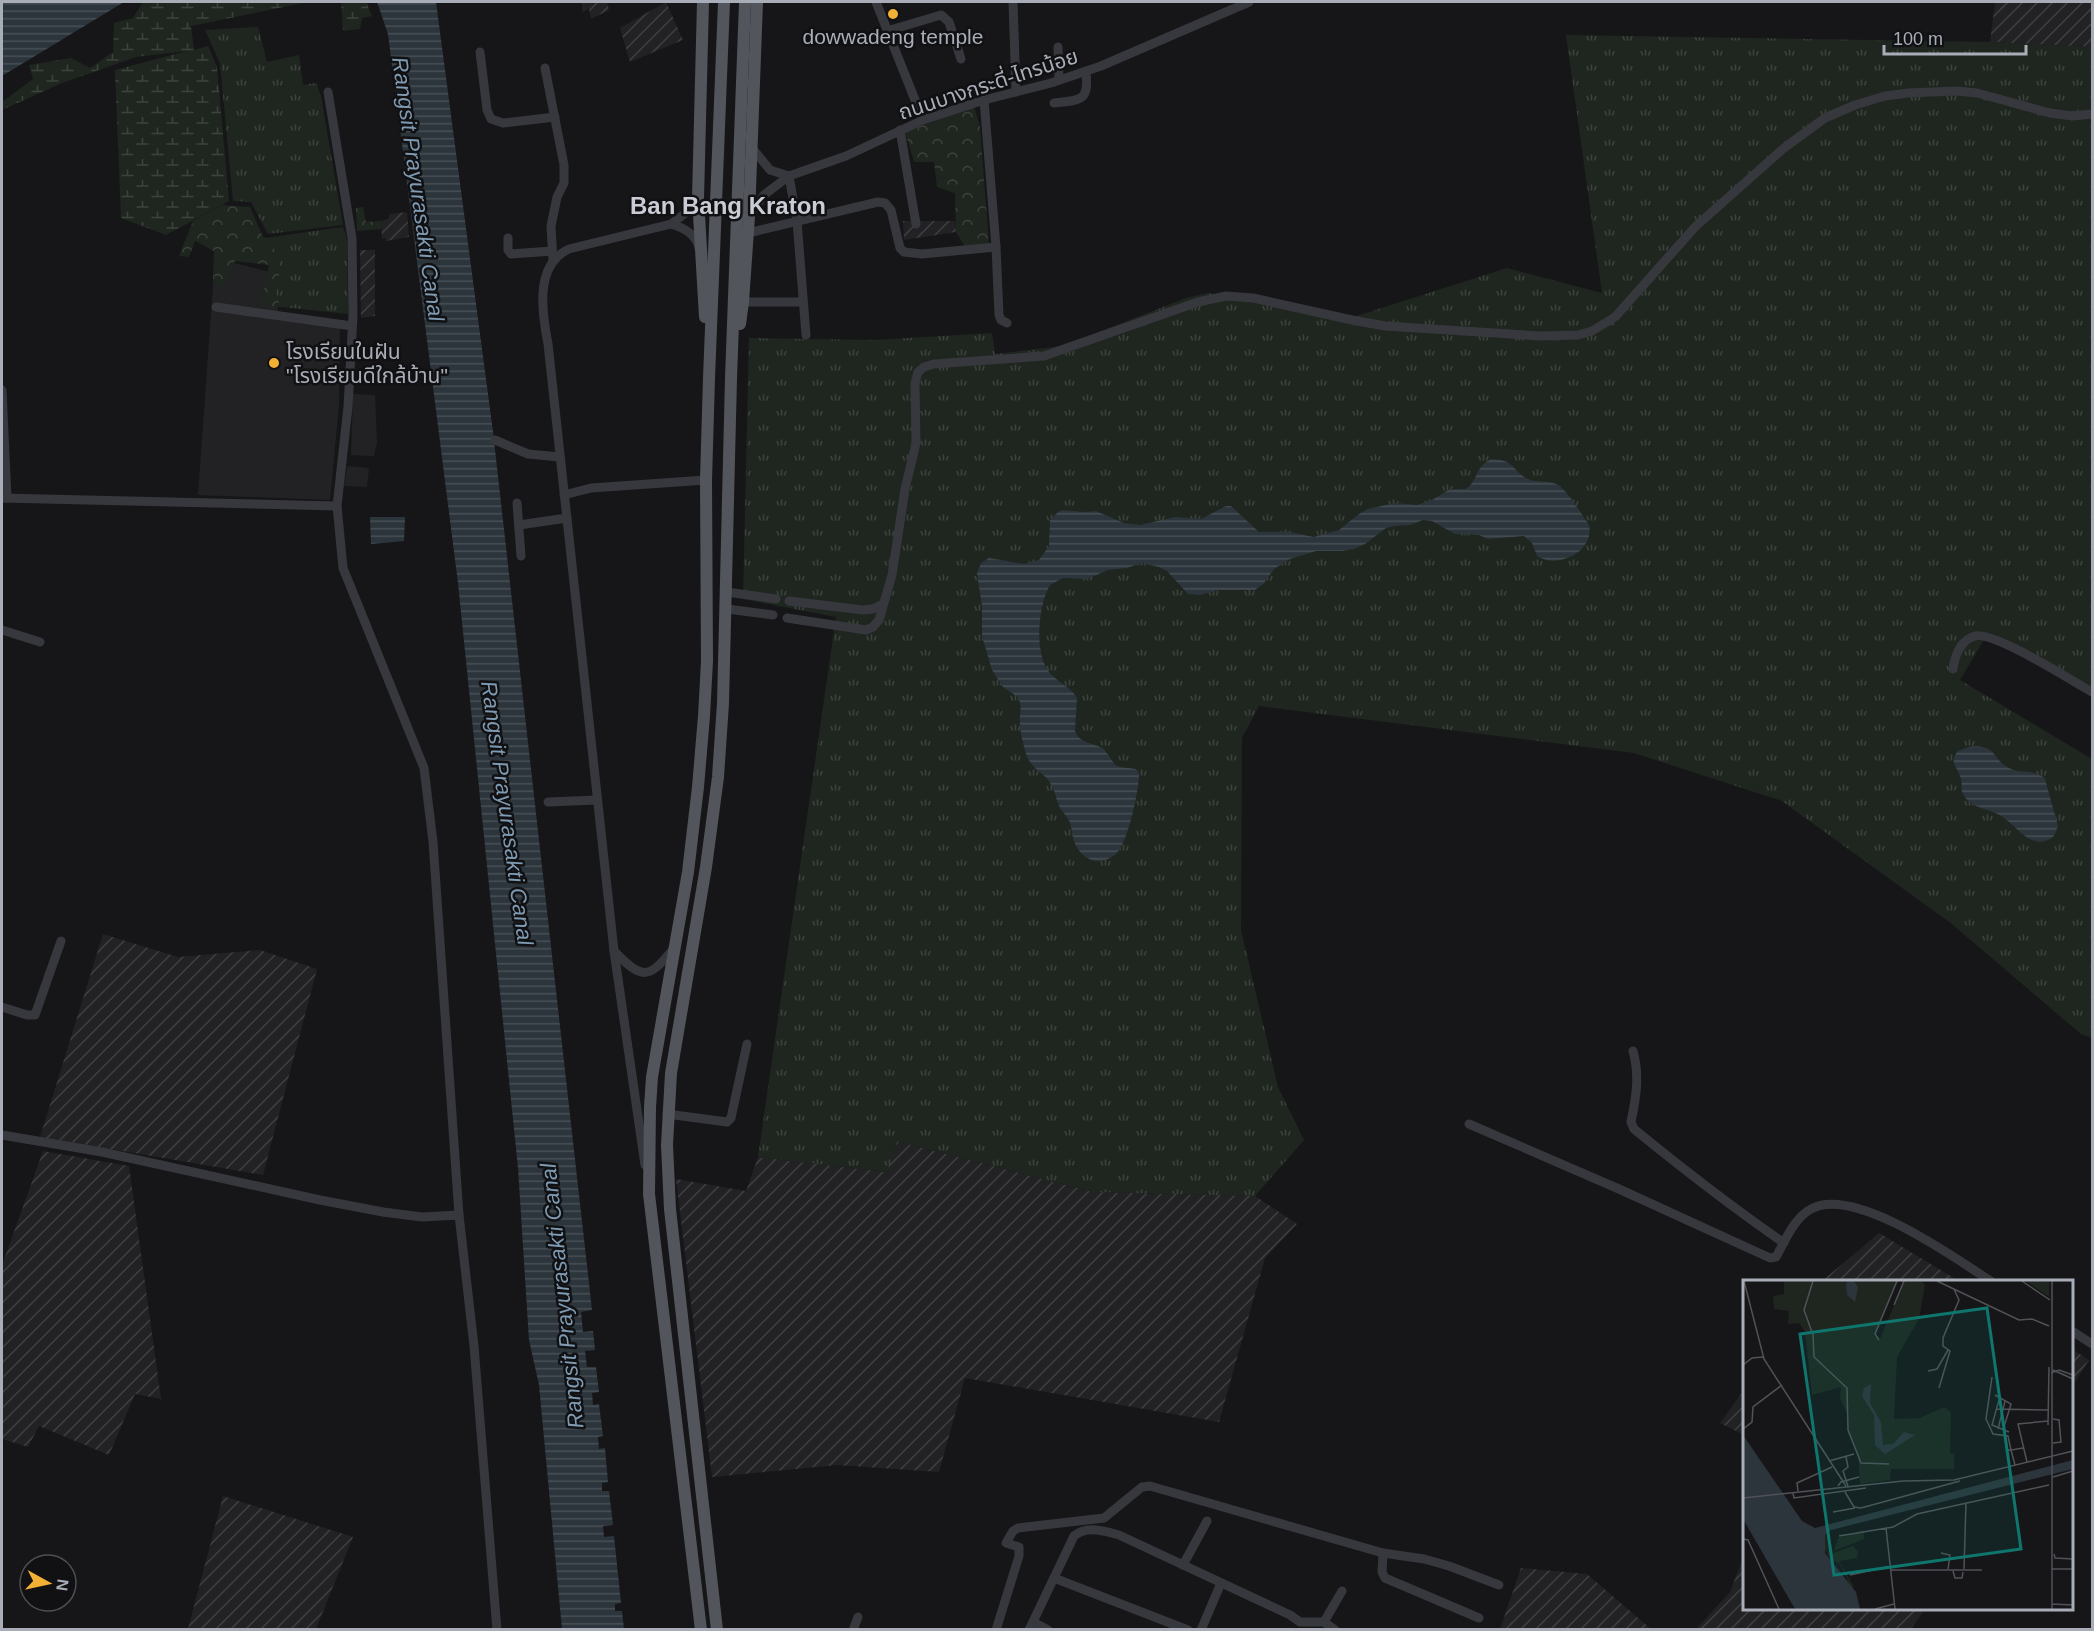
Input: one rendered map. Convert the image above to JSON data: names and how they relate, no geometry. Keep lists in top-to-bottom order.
{
  "streets": {
    "street": ["ถนนบางกระดี่-ไทรน้อย"]
  },
  "districts": ["Ban Bang Kraton"],
  "water": ["Rangsit Prayurasakti Canal"],
  "places": ["dowwadeng temple", "โรงเรียนในฝัน \"โรงเรียนดีใกล้บ้าน\""],
  "scale_bar": "100 m",
  "north": "right"
}
